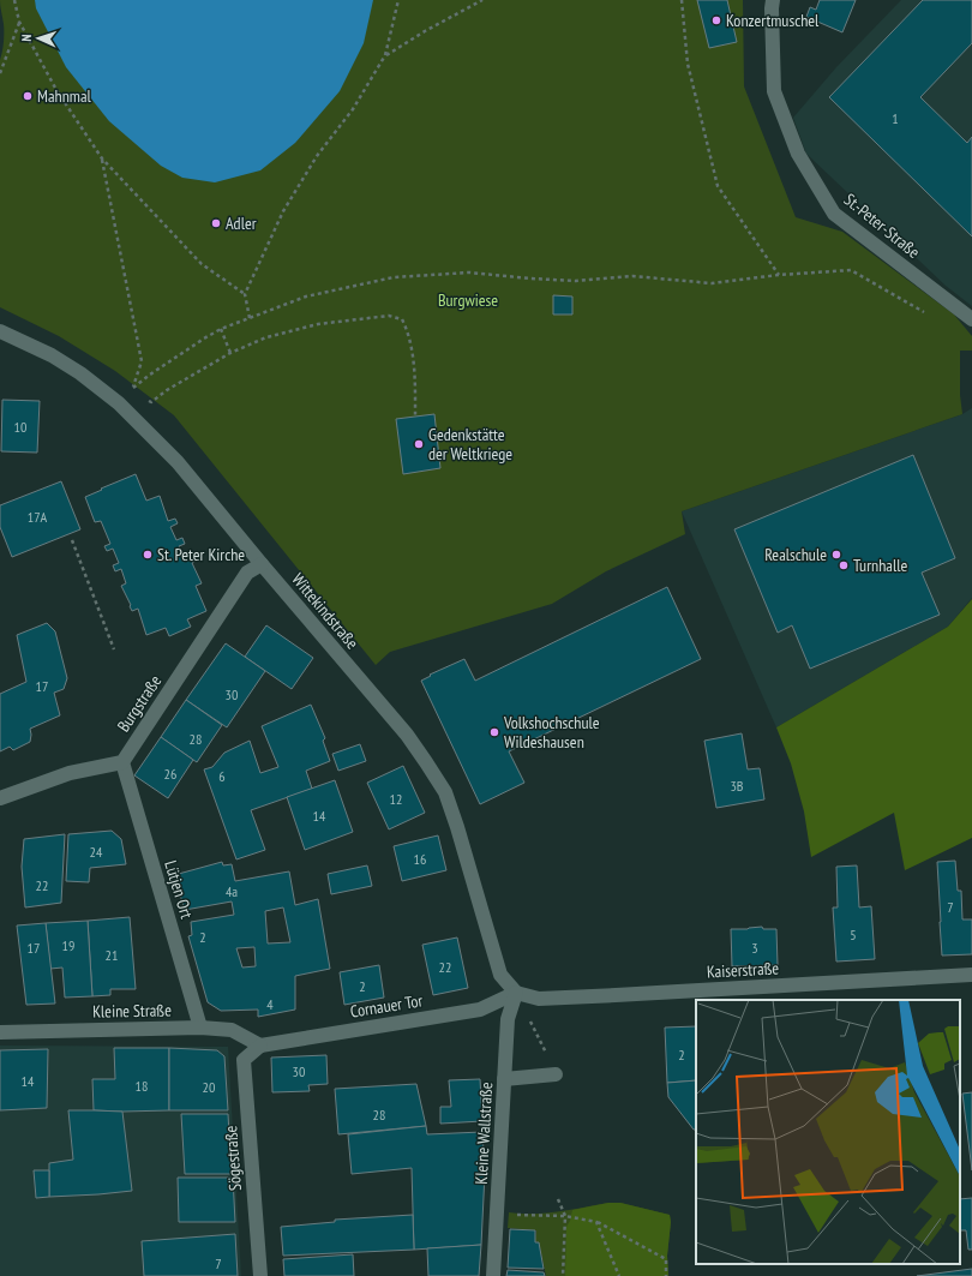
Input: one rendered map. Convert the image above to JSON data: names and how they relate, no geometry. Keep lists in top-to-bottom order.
{
  "streets": {
    "street": [
      "St.-Peter-Straße",
      "Wittekindstraße",
      "Burgstraße",
      "Lütjen Ort",
      "Kaiserstraße",
      "Cornauer Tor",
      "Kleine Straße",
      "Kleine Wallstraße",
      "Sögestraße"
    ]
  },
  "crossings": [
    ["Wittekindstraße", "Burgstraße"],
    ["Wittekindstraße", "Kaiserstraße"],
    ["Wittekindstraße", "Cornauer Tor"],
    ["Wittekindstraße", "Kleine Wallstraße"],
    ["Burgstraße", "Lütjen Ort"],
    ["Lütjen Ort", "Kleine Straße"],
    ["Kaiserstraße", "Cornauer Tor"],
    ["Kaiserstraße", "Kleine Wallstraße"],
    ["Cornauer Tor", "Kleine Straße"],
    ["Cornauer Tor", "Kleine Wallstraße"],
    ["Cornauer Tor", "Sögestraße"],
    ["Kleine Straße", "Sögestraße"]
  ],
  "parks": ["Burgwiese"],
  "places": [
    "Konzertmuschel",
    "Mahnmal",
    "Adler",
    "Gedenkstätte der Weltkriege",
    "St. Peter Kirche",
    "Realschule",
    "Turnhalle",
    "Volkshochschule Wildeshausen"
  ],
  "house_numbers": [
    "1",
    "10",
    "17A",
    "17",
    "30",
    "28",
    "26",
    "6",
    "3B",
    "12",
    "14",
    "24",
    "16",
    "22",
    "4a",
    "7",
    "5",
    "2",
    "19",
    "17",
    "3",
    "21",
    "22",
    "2",
    "4",
    "2",
    "30",
    "14",
    "18",
    "20",
    "28",
    "7"
  ],
  "north": "left"
}
